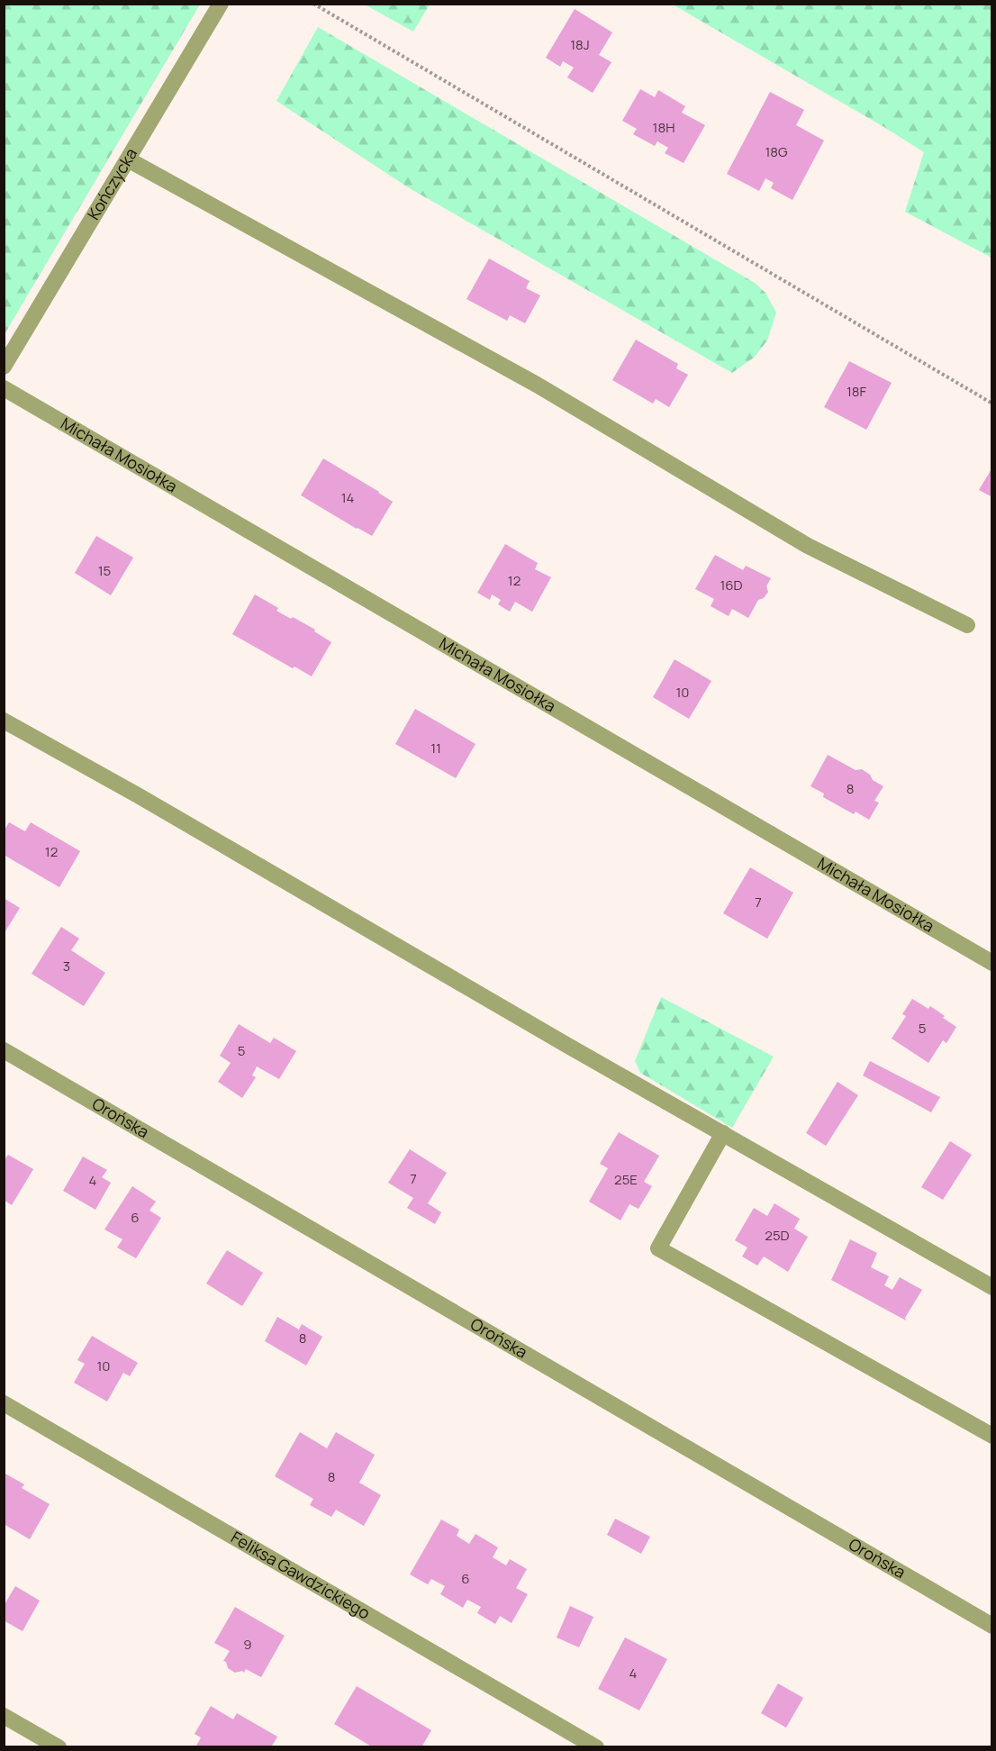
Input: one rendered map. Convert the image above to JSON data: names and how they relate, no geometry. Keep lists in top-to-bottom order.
{
  "streets": {
    "street": [
      "Kończycka",
      "Michała Mosiołka",
      "Orońska",
      "Feliksa Gawdzickiego"
    ]
  },
  "house_numbers": [
    "18J",
    "18H",
    "18G",
    "18F",
    "14",
    "15",
    "12",
    "16D",
    "10",
    "11",
    "8",
    "12",
    "7",
    "3",
    "5",
    "5",
    "7",
    "25E",
    "4",
    "6",
    "25D",
    "8",
    "10",
    "8",
    "6",
    "9",
    "4"
  ]
}
